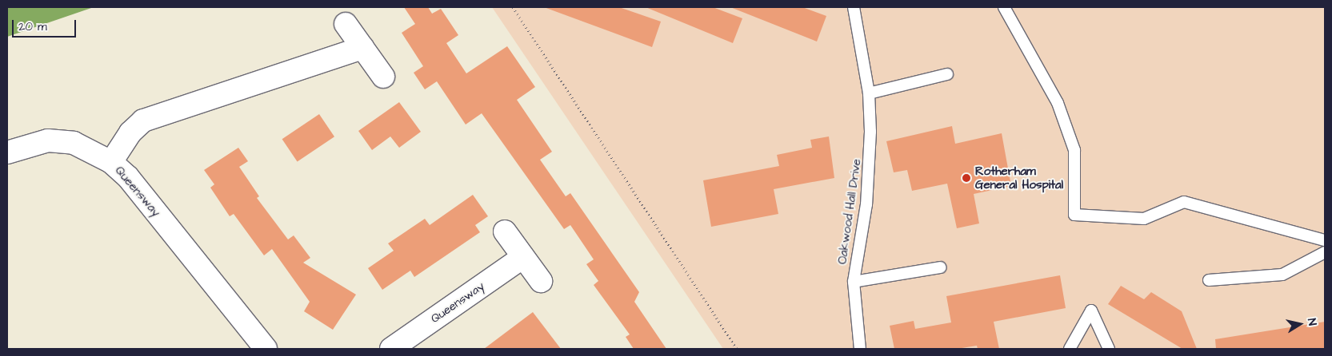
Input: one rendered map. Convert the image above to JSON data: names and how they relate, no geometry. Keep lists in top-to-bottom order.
{
  "streets": {
    "street": ["Queensway"],
    "lane": ["Oakwood Hall Drive"]
  },
  "places": ["Rotherham General Hospital"],
  "scale_bar": "20 m",
  "north": "right"
}
